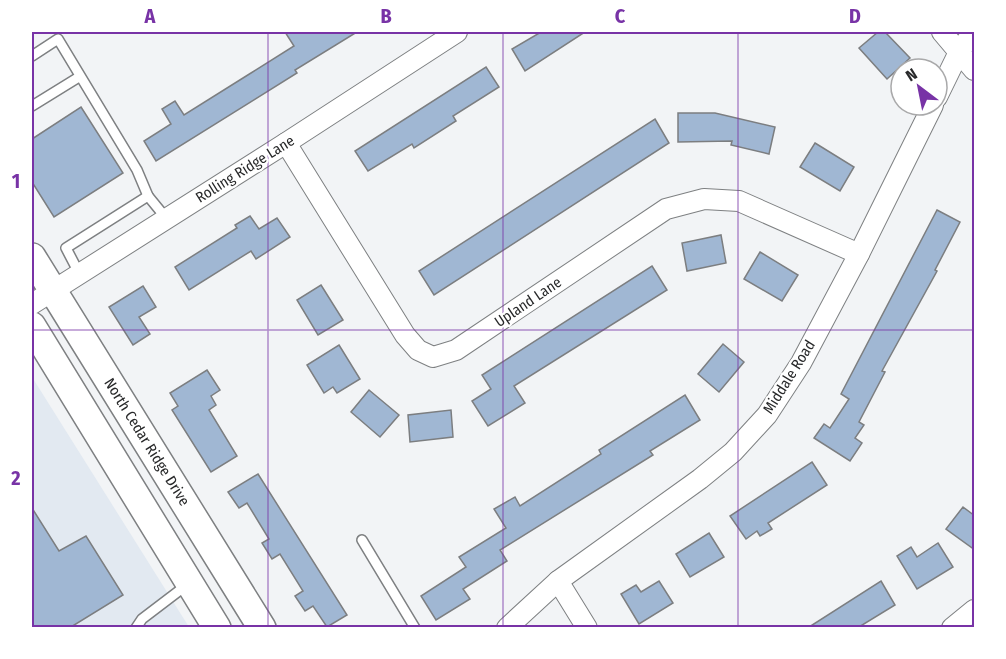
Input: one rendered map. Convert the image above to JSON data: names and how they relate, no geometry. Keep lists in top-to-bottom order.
{
  "streets": {
    "main road": ["North Cedar Ridge Drive"],
    "street": ["Rolling Ridge Lane", "Upland Lane", "Middale Road"]
  },
  "crossings": [
    ["Rolling Ridge Lane", "Upland Lane"],
    ["Rolling Ridge Lane", "North Cedar Ridge Drive"],
    ["Upland Lane", "Middale Road"]
  ],
  "north": "top left",
  "grid": {
    "columns": [
      "A",
      "B",
      "C",
      "D"
    ],
    "rows": ["1", "2"]
  }
}
